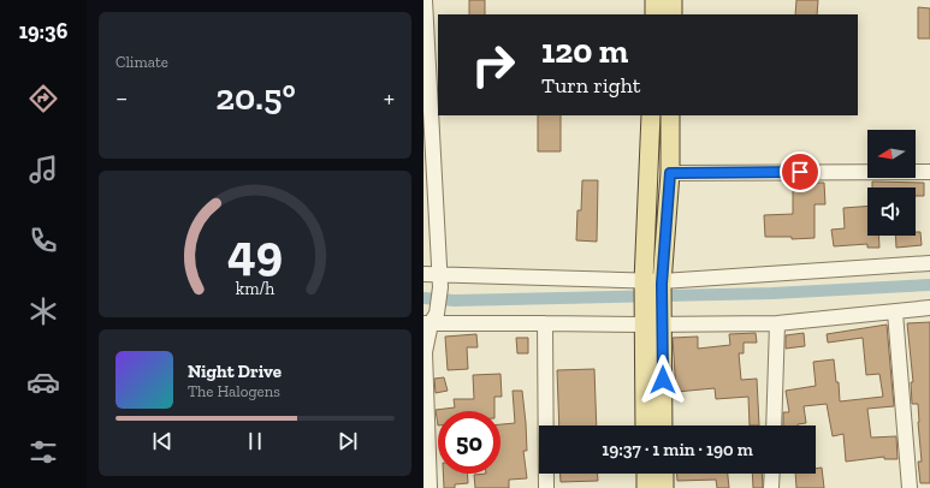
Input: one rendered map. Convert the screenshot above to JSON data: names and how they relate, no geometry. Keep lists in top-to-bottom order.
{
  "north": "left",
  "page": {
    "tabs": "19:36",
    "tile": "Climate",
    "turn": ["120 m", "Turn right"],
    "heat": ["−", "20.5°", "+"],
    "song": ["Night Drive", "The Halogens"],
    "limit": "50",
    "trip": "19:37 · 1 min · 190 m",
    "gauge": ["49", "km/h"]
  }
}
